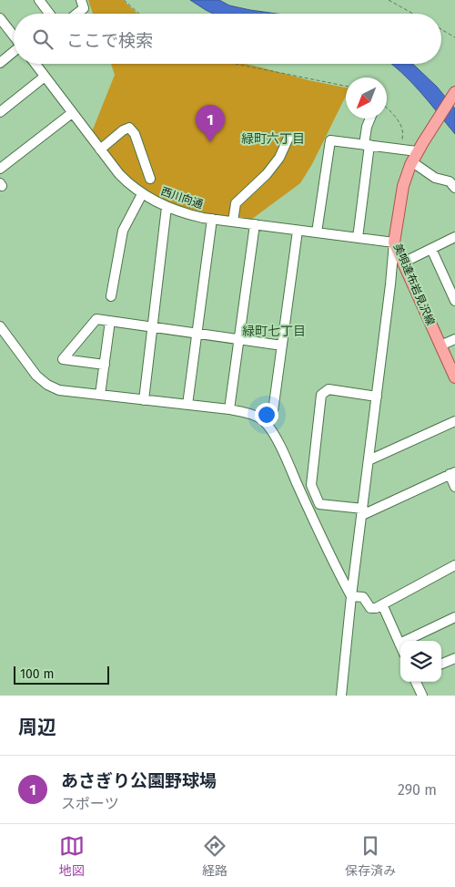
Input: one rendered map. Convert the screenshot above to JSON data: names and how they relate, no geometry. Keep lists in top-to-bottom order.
{
  "streets": {
    "main road": ["美唄達布岩見沢線"],
    "street": ["西川向通"]
  },
  "crossings": [
    ["西川向通", "美唄達布岩見沢線"]
  ],
  "districts": ["緑町六丁目", "緑町七丁目"],
  "scale_bar": "100 m",
  "north": "bottom left",
  "page": {
    "search": "ここで検索",
    "pins": "1",
    "scale": "100 m",
    "heading": "周辺",
    "list": [
      {
        "mark": "1",
        "name": "あさぎり公園野球場",
        "note": "スポーツ",
        "value": "290 m"
      }
    ],
    "nav": ["地図", "経路", "保存済み"]
  }
}
